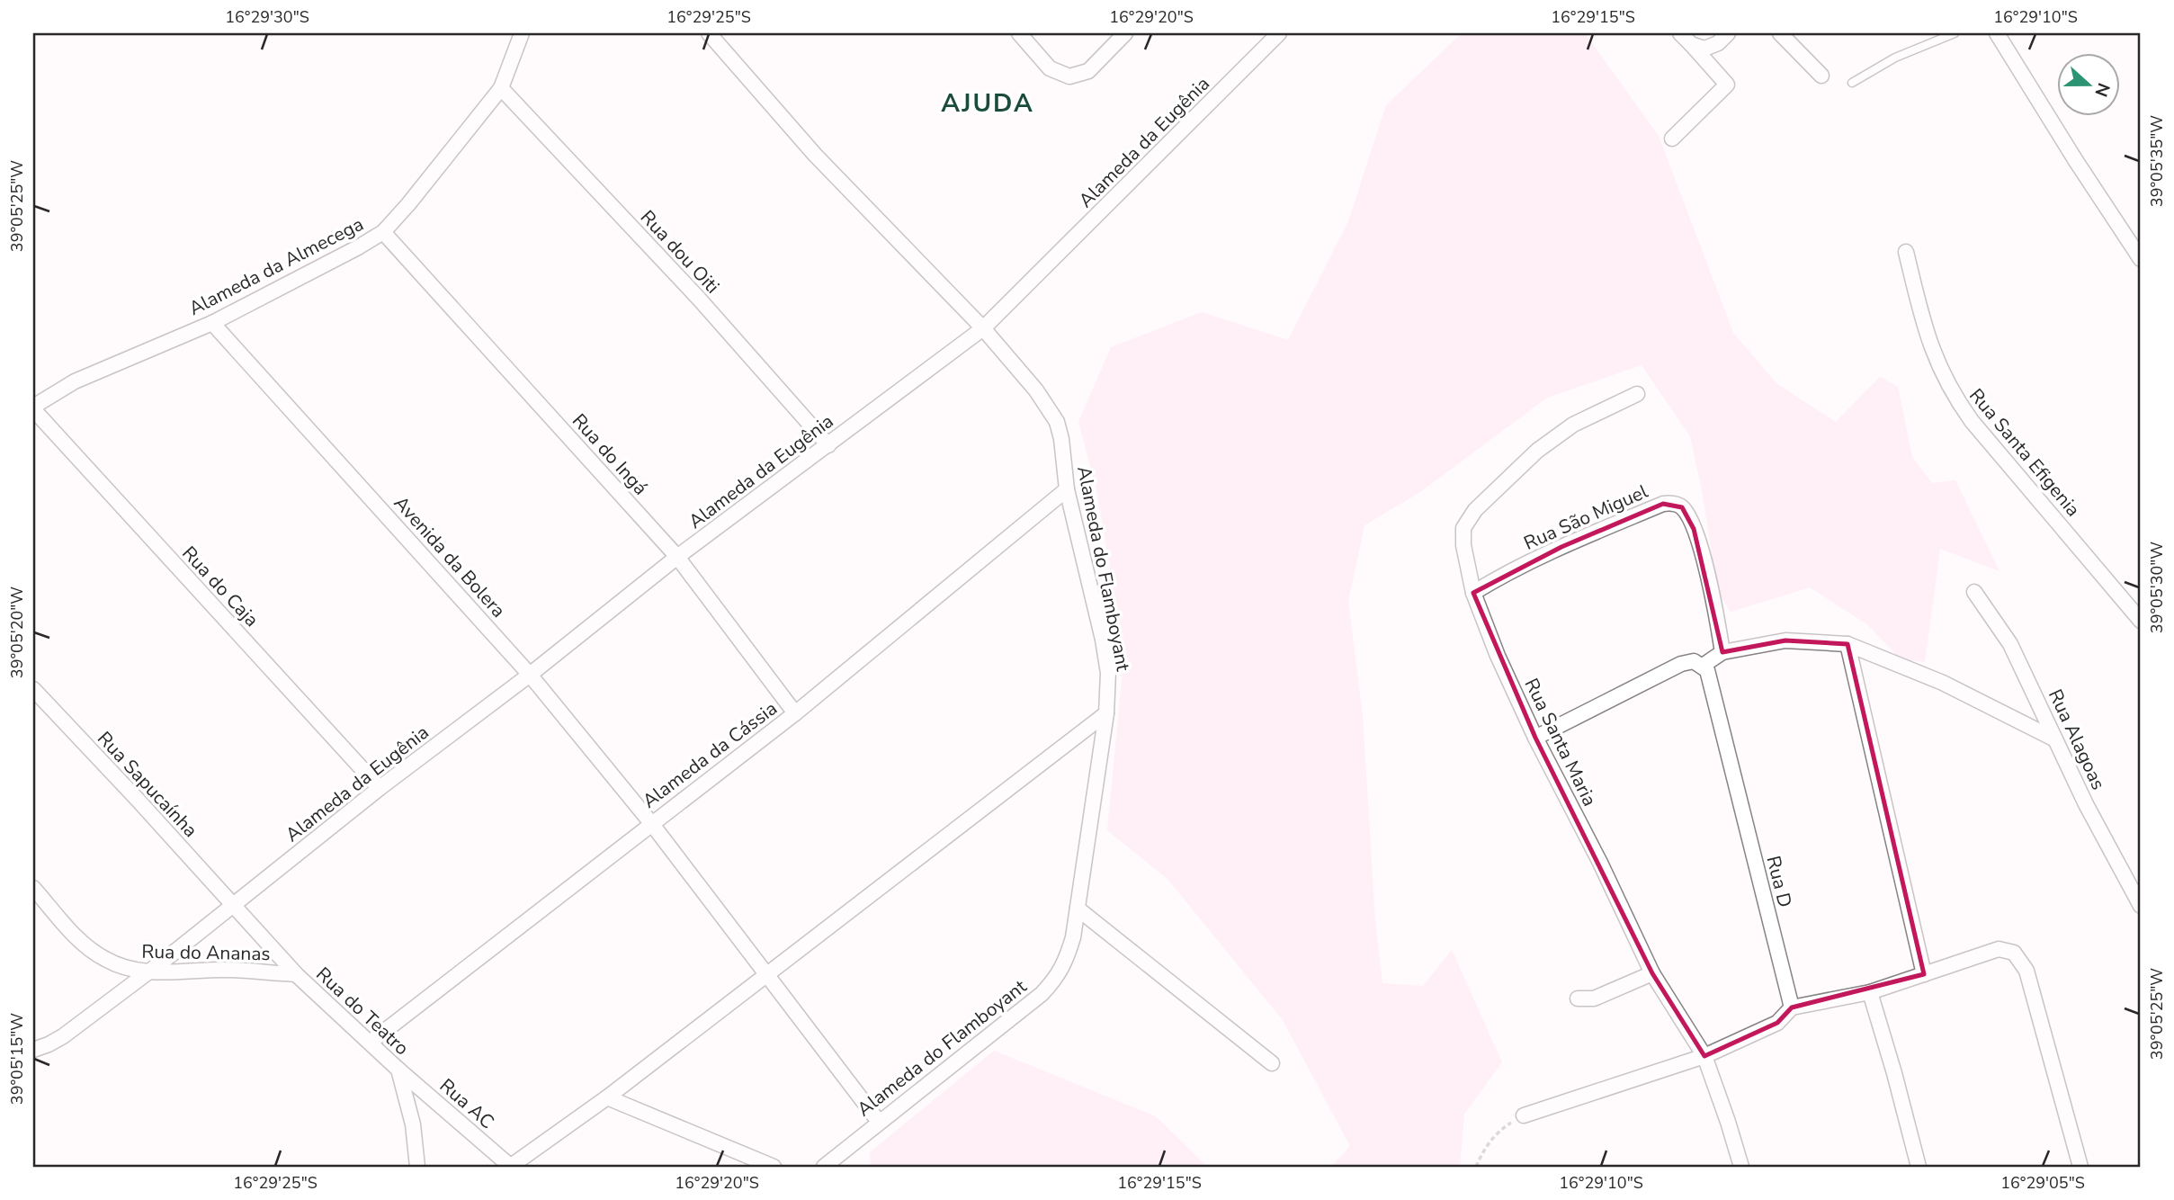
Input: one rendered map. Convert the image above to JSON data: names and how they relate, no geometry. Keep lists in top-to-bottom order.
{
  "streets": {
    "street": [
      "Alameda da Eugênia",
      "Rua dou Oiti",
      "Alameda da Almecega",
      "Rua Santa Efigenia",
      "Rua do Ingá",
      "Rua São Miguel",
      "Avenida da Bolera",
      "Alameda do Flamboyant",
      "Rua do Caja",
      "Rua Alagoas",
      "Rua Santa Maria",
      "Alameda da Cássia",
      "Rua Sapucaínha",
      "Rua D",
      "Rua do Ananas",
      "Rua do Teatro",
      "Rua AC"
    ]
  },
  "crossings": [
    ["Alameda da Eugênia", "Rua dou Oiti"],
    ["Alameda da Eugênia", "Rua do Ingá"],
    ["Alameda da Eugênia", "Avenida da Bolera"],
    ["Alameda da Eugênia", "Alameda do Flamboyant"],
    ["Alameda da Eugênia", "Rua do Caja"],
    ["Alameda da Eugênia", "Rua Sapucaínha"],
    ["Alameda da Eugênia", "Rua do Ananas"],
    ["Alameda da Eugênia", "Rua do Teatro"],
    ["Rua dou Oiti", "Alameda da Almecega"],
    ["Alameda da Almecega", "Rua do Ingá"],
    ["Alameda da Almecega", "Avenida da Bolera"],
    ["Alameda da Almecega", "Rua do Caja"],
    ["Rua do Ingá", "Alameda da Cássia"],
    ["Rua São Miguel", "Rua Santa Maria"],
    ["Avenida da Bolera", "Alameda do Flamboyant"],
    ["Avenida da Bolera", "Alameda da Cássia"],
    ["Alameda do Flamboyant", "Alameda da Cássia"],
    ["Alameda da Cássia", "Rua do Teatro"],
    ["Rua Sapucaínha", "Rua do Teatro"],
    ["Rua do Ananas", "Rua do Teatro"],
    ["Rua do Teatro", "Rua AC"]
  ],
  "districts": ["AJUDA"],
  "north": "right",
  "coordinates": [
    "16°29'30\"S",
    "16°29'25\"S",
    "16°29'20\"S",
    "16°29'15\"S",
    "16°29'10\"S",
    "39°05'35\"W",
    "39°05'25\"W",
    "39°05'30\"W",
    "39°05'20\"W",
    "39°05'15\"W",
    "16°29'05\"S"
  ]
}
